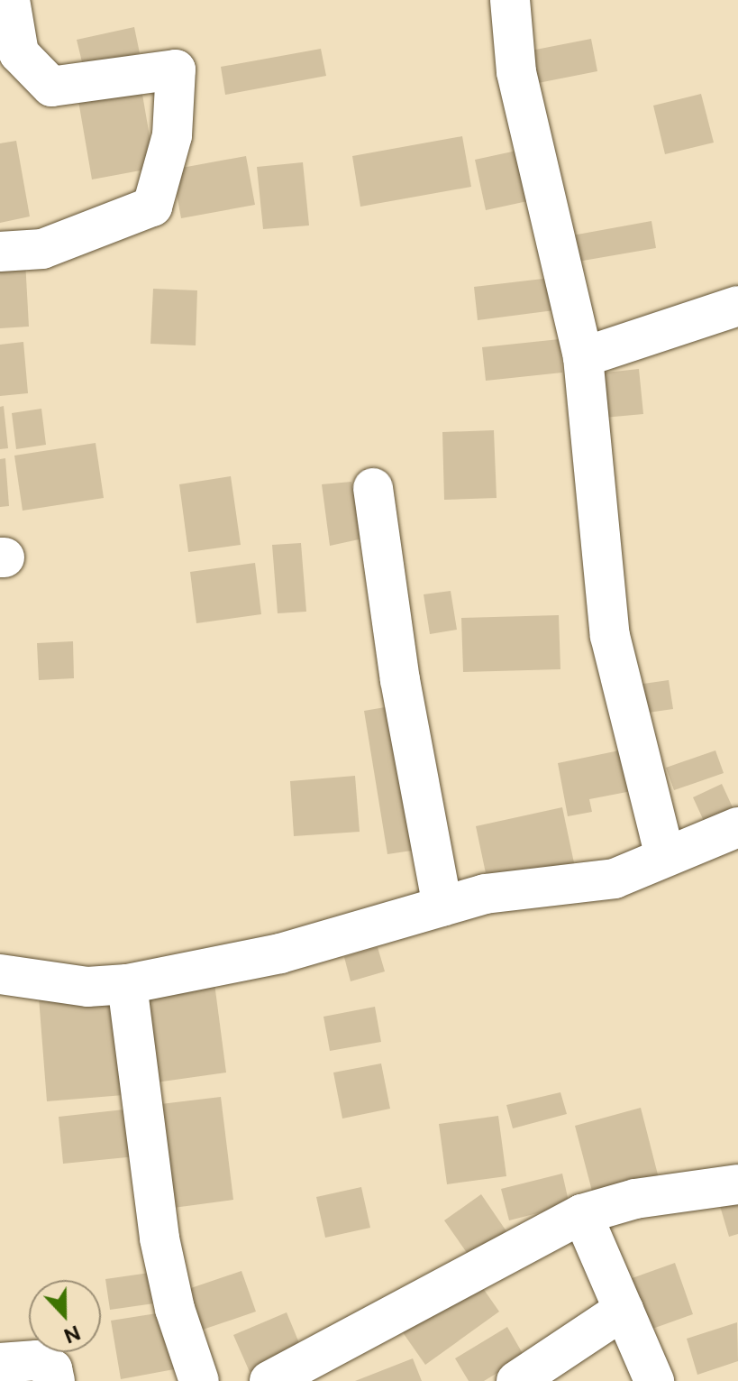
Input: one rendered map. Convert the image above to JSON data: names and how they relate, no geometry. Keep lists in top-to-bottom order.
{
  "north": "bottom"
}
